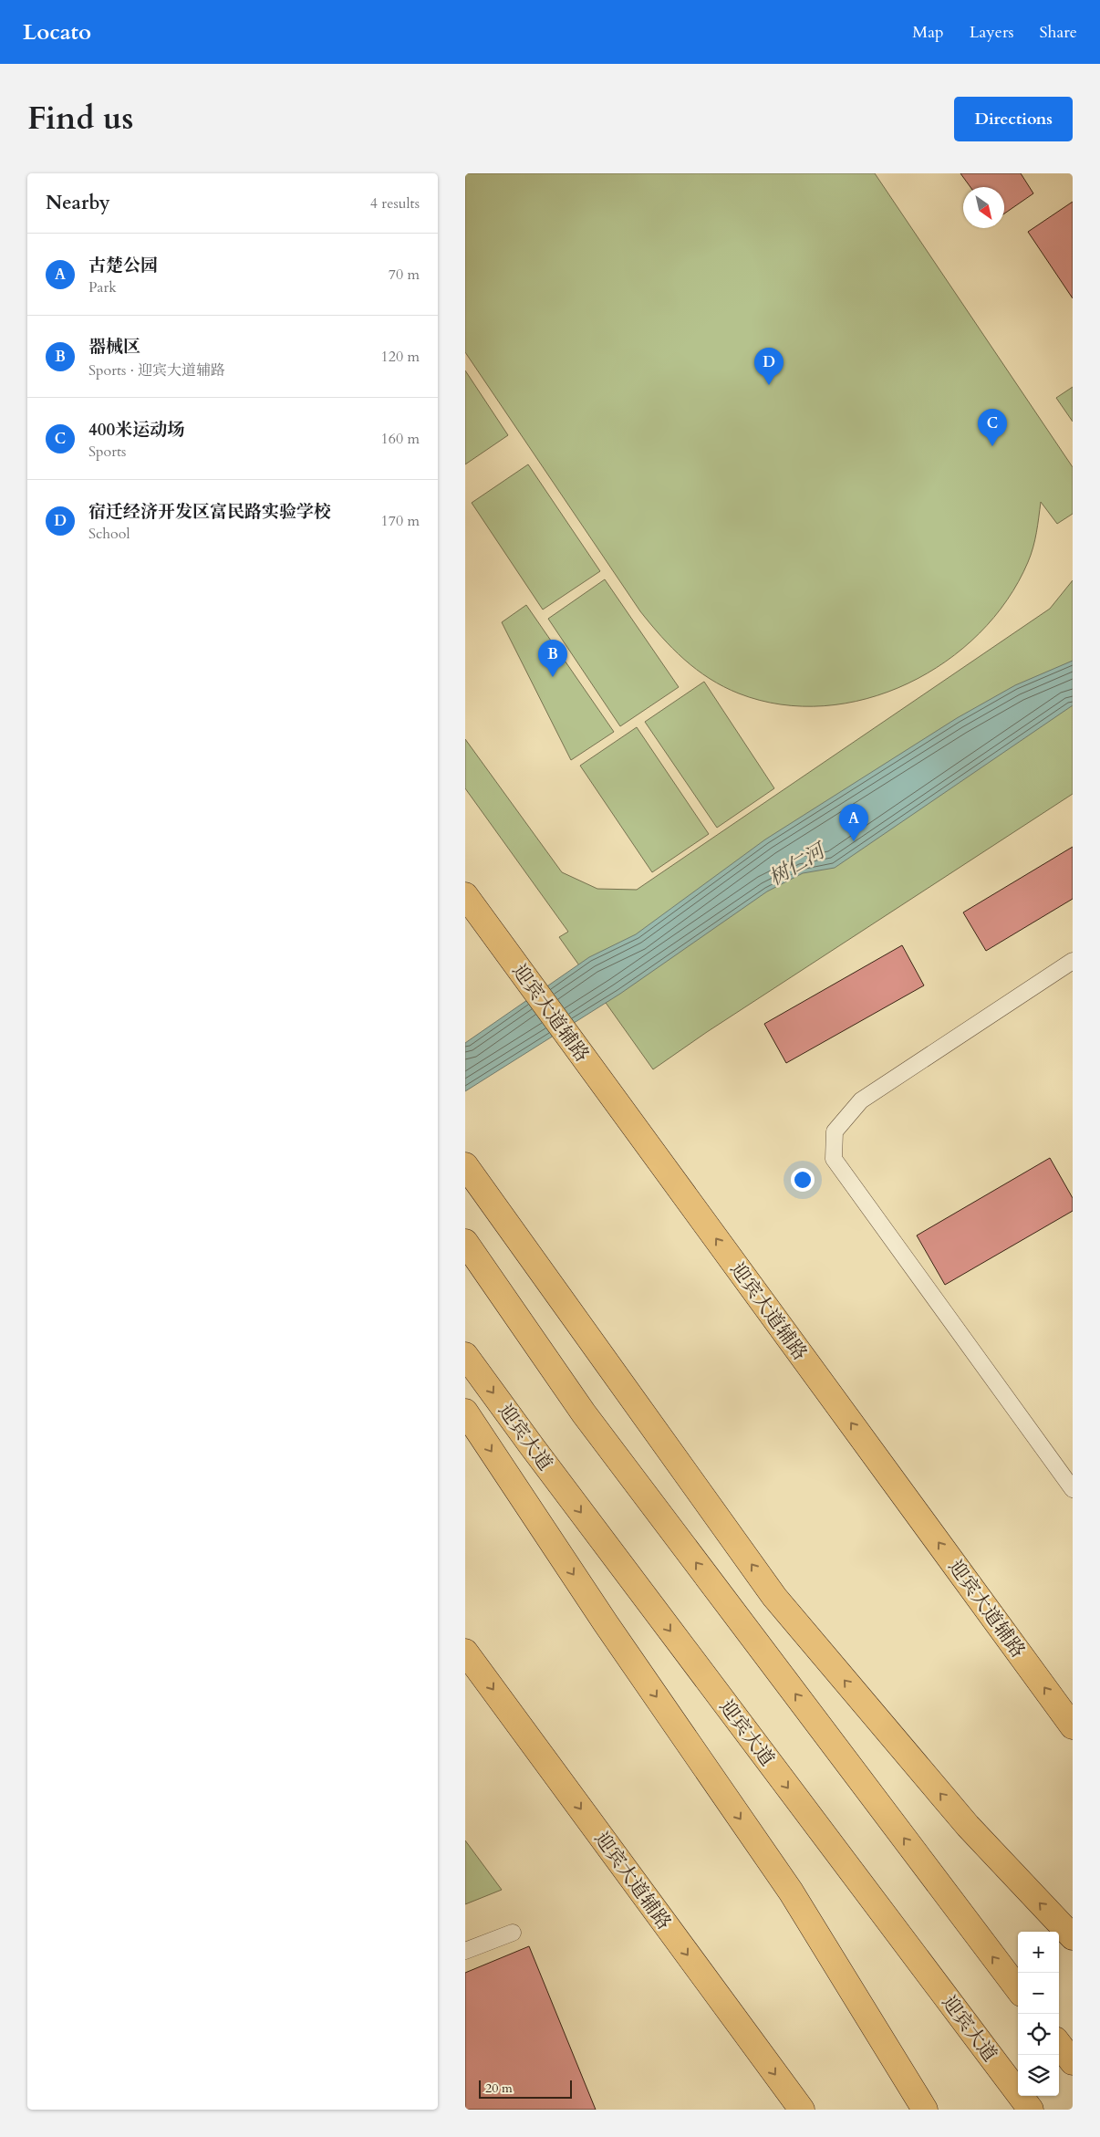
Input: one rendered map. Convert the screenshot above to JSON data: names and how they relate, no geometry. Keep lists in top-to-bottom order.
{
  "streets": {
    "main road": ["迎宾大道辅路", "迎宾大道"]
  },
  "water": ["树仁河"],
  "scale_bar": "20 m",
  "north": "bottom right",
  "page": {
    "header": "Locato",
    "nav": ["Map", "Layers", "Share"],
    "title": "Find us",
    "buttons": "Directions",
    "heading": ["Nearby", "4 results"],
    "list": [
      {
        "mark": "A",
        "name": "古楚公园",
        "note": "Park",
        "value": "70 m"
      },
      {
        "mark": "B",
        "name": "器械区",
        "note": "Sports · 迎宾大道辅路",
        "value": "120 m"
      },
      {
        "mark": "C",
        "name": "400米运动场",
        "note": "Sports",
        "value": "160 m"
      },
      {
        "mark": "D",
        "name": "宿迁经济开发区富民路实验学校",
        "note": "School",
        "value": "170 m"
      }
    ],
    "pins": [
      "D",
      "C",
      "B",
      "A"
    ],
    "map_buttons": ["+", "−"],
    "scale": "20 m"
  }
}
